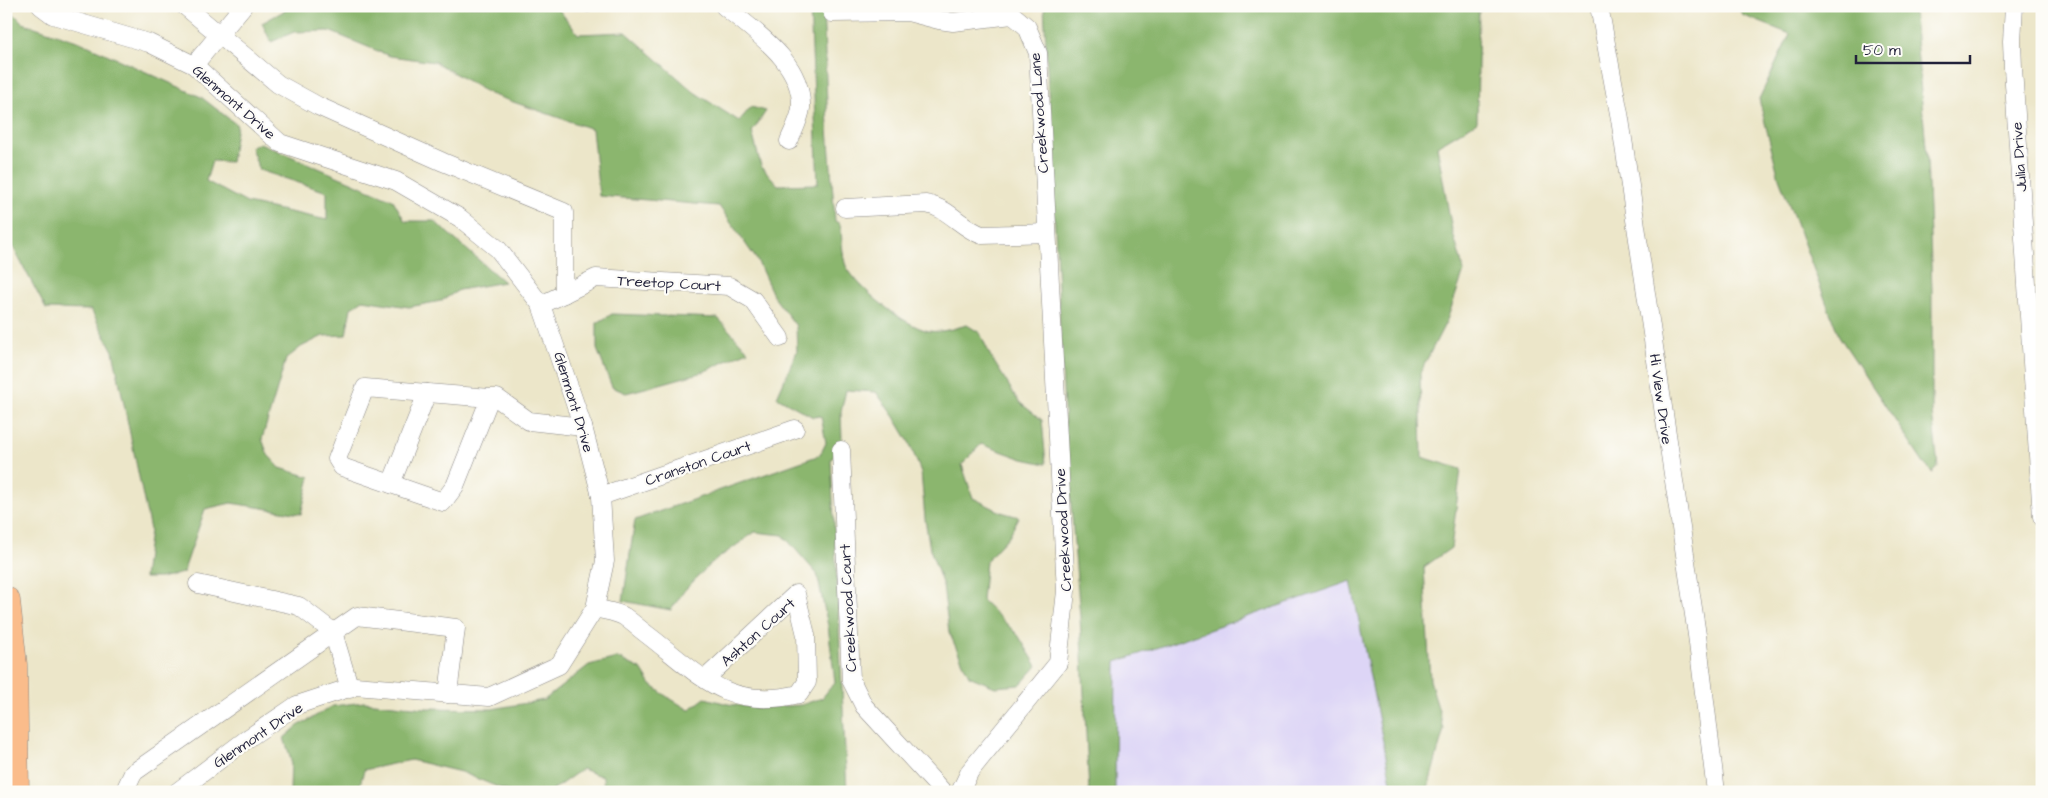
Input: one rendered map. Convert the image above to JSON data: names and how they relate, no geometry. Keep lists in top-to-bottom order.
{
  "streets": {
    "street": [
      "Glenmont Drive",
      "Creekwood Lane",
      "Julia Drive",
      "Treetop Court",
      "Hi View Drive",
      "Cranston Court",
      "Creekwood Drive",
      "Creekwood Court",
      "Ashton Court"
    ]
  },
  "crossings": [
    ["Glenmont Drive", "Treetop Court"],
    ["Glenmont Drive", "Cranston Court"],
    ["Glenmont Drive", "Ashton Court"],
    ["Creekwood Lane", "Creekwood Drive"]
  ],
  "scale_bar": "50 m"
}
